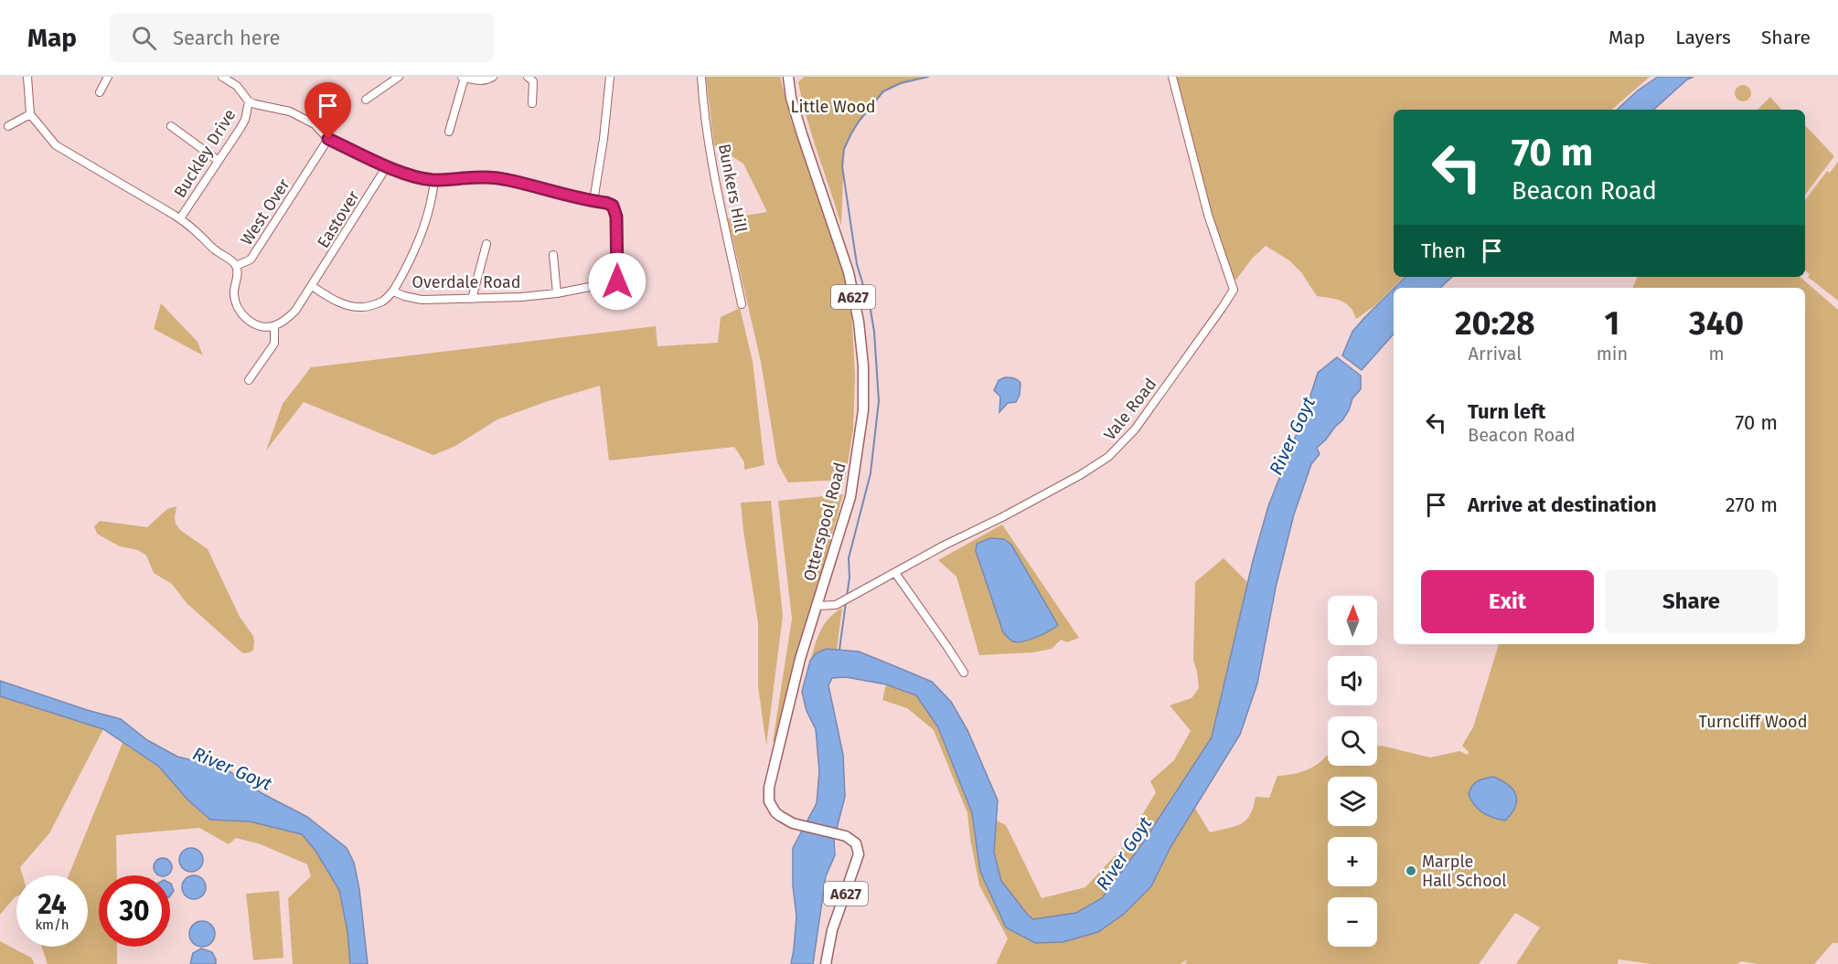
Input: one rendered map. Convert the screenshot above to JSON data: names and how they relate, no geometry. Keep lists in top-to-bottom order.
{
  "streets": {
    "main road": ["A627", "Otterspool Road"],
    "street": [
      "Buckley Drive",
      "Bunkers Hill",
      "West Over",
      "Eastover",
      "Overdale Road",
      "Vale Road"
    ]
  },
  "crossings": [
    ["Eastover", "Overdale Road"],
    ["Vale Road", "Otterspool Road"]
  ],
  "water": ["River Goyt"],
  "parks": ["Little Wood", "Turncliff Wood"],
  "places": ["Marple Hall School"],
  "north": "top",
  "page": {
    "header": "Map",
    "search": "Search here",
    "nav": ["Map", "Layers", "Share"],
    "turn": ["70 m", "Beacon Road"],
    "then": "Then",
    "eta": [
      "20:28",
      "Arrival",
      "1",
      "min",
      "340",
      "m"
    ],
    "list": [
      {
        "name": "Turn left",
        "note": "Beacon Road",
        "value": "70 m"
      },
      {
        "name": "Arrive at destination",
        "value": "270 m"
      }
    ],
    "buttons": ["Exit", "Share"],
    "map_buttons": ["+", "−"],
    "speed": "24 km/h",
    "limit": "30"
  }
}
